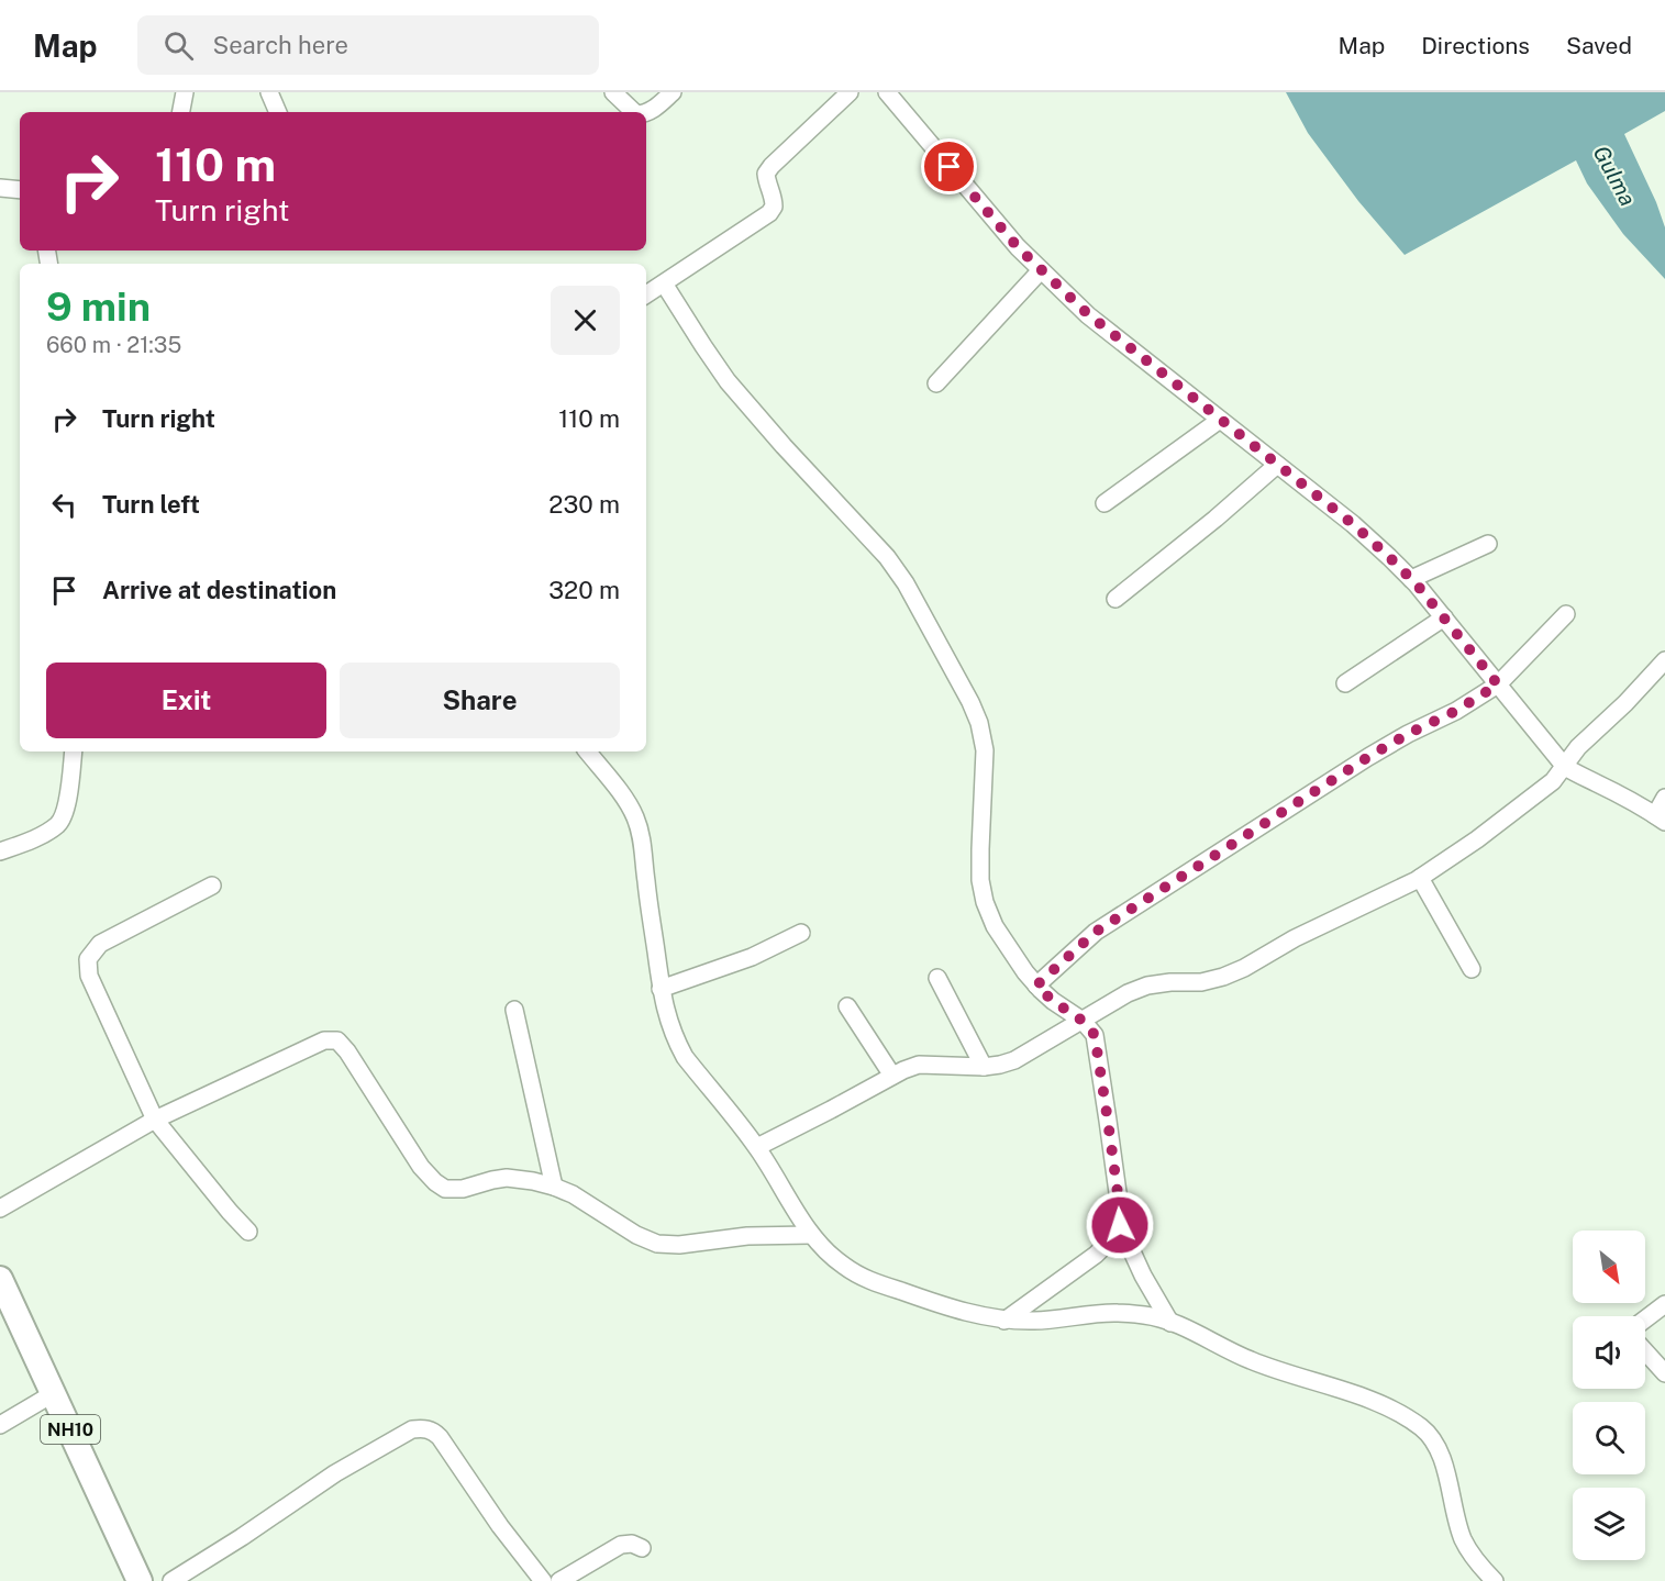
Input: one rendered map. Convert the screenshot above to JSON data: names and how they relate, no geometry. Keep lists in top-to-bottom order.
{
  "streets": {
    "highway": ["NH10"]
  },
  "water": ["Gulma"],
  "north": "bottom right",
  "page": {
    "header": "Map",
    "search": "Search here",
    "nav": ["Map", "Directions", "Saved"],
    "turn": ["110 m", "Turn right"],
    "heading": ["9 min", "660 m · 21:35"],
    "list": [
      {
        "name": "Turn right",
        "value": "110 m"
      },
      {
        "name": "Turn left",
        "value": "230 m"
      },
      {
        "name": "Arrive at destination",
        "value": "320 m"
      }
    ],
    "buttons": ["Exit", "Share"]
  }
}
